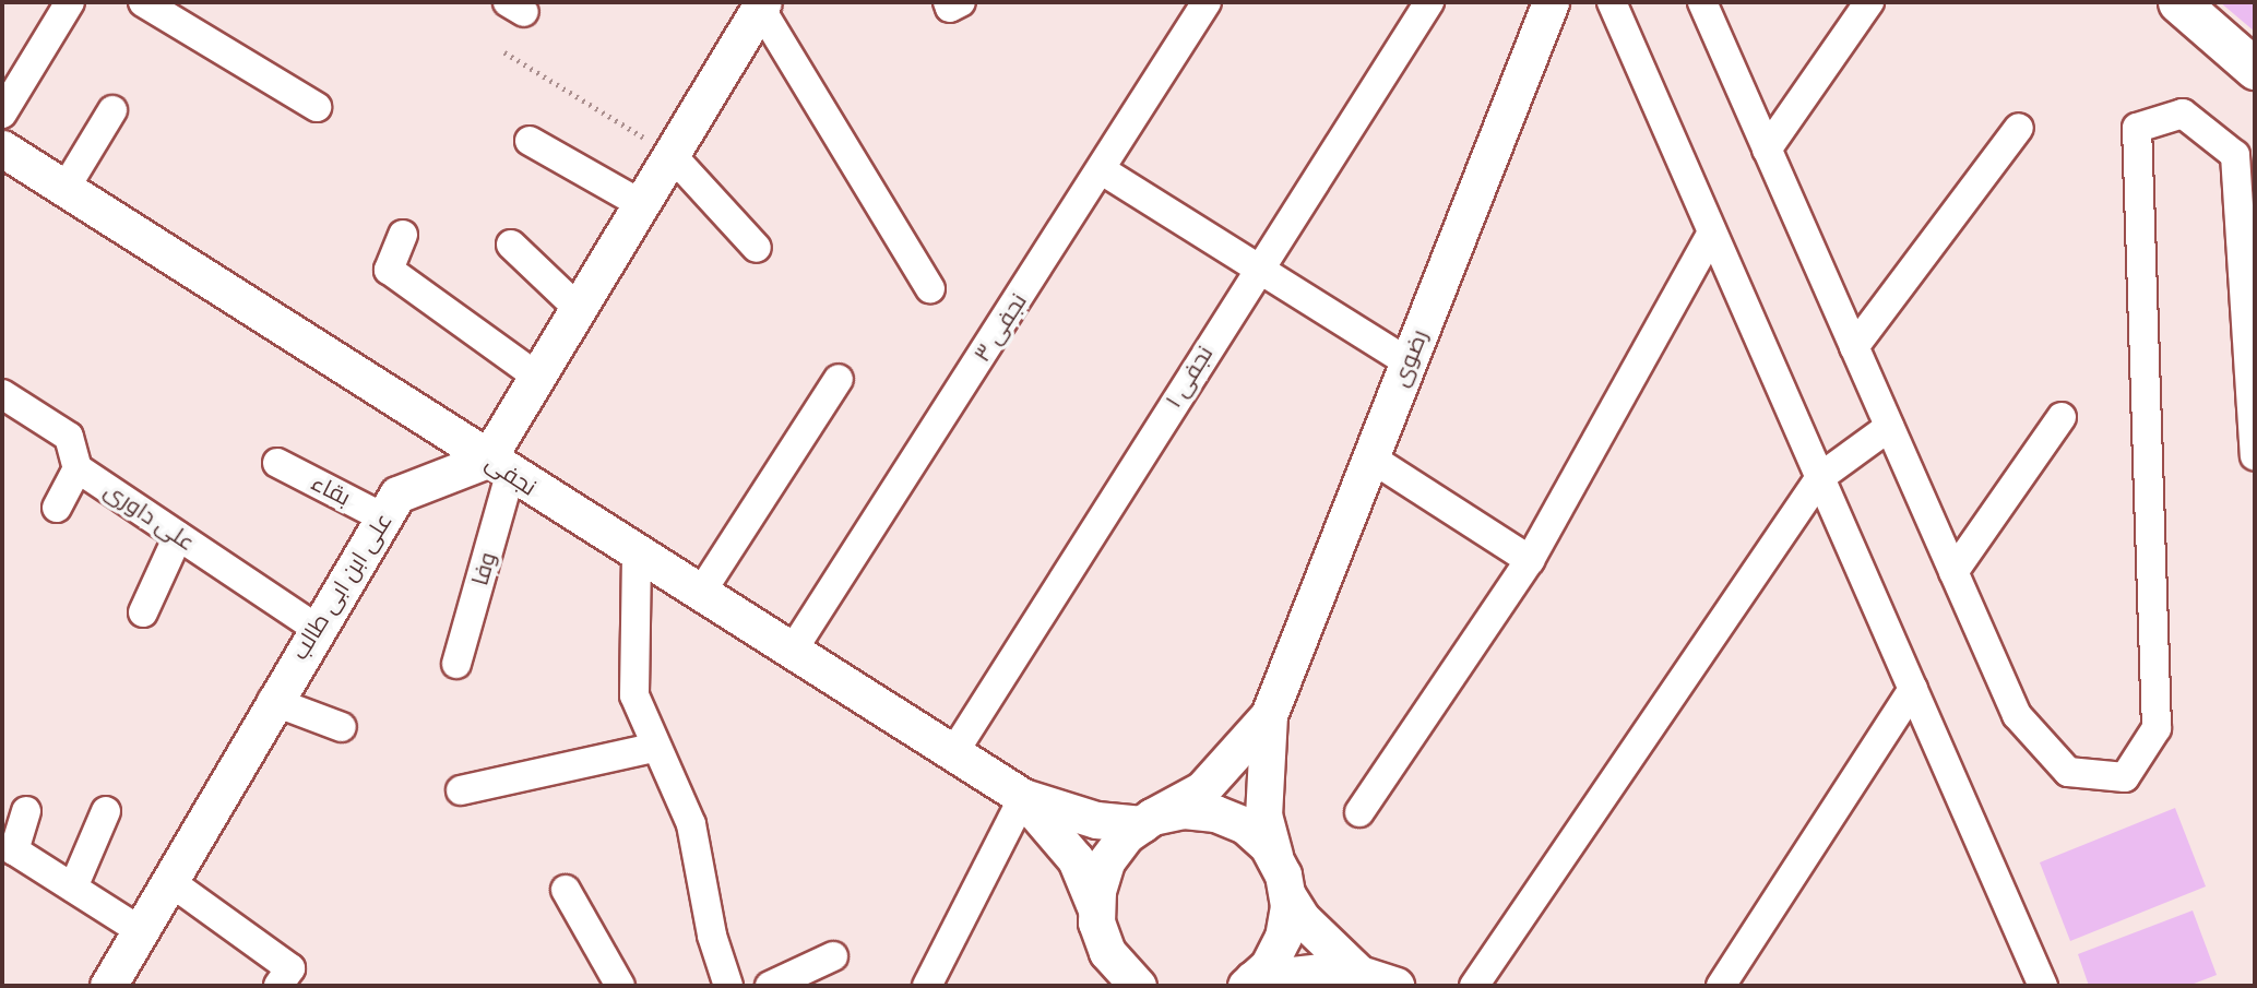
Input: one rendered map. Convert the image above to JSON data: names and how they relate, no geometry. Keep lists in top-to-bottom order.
{
  "streets": {
    "street": [
      "نجفی ۳",
      "رضوی",
      "نجفی ۱",
      "نجفی",
      "بقاء",
      "علی داوری",
      "وفا",
      "علی ابن ابی طالب"
    ]
  },
  "crossings": [
    ["نجفی ۳", "نجفی"],
    ["نجفی ۱", "نجفی"],
    ["نجفی", "وفا"],
    ["نجفی", "علی ابن ابی طالب"],
    ["بقاء", "علی ابن ابی طالب"],
    ["علی داوری", "علی ابن ابی طالب"],
    ["وفا", "علی ابن ابی طالب"]
  ]
}
